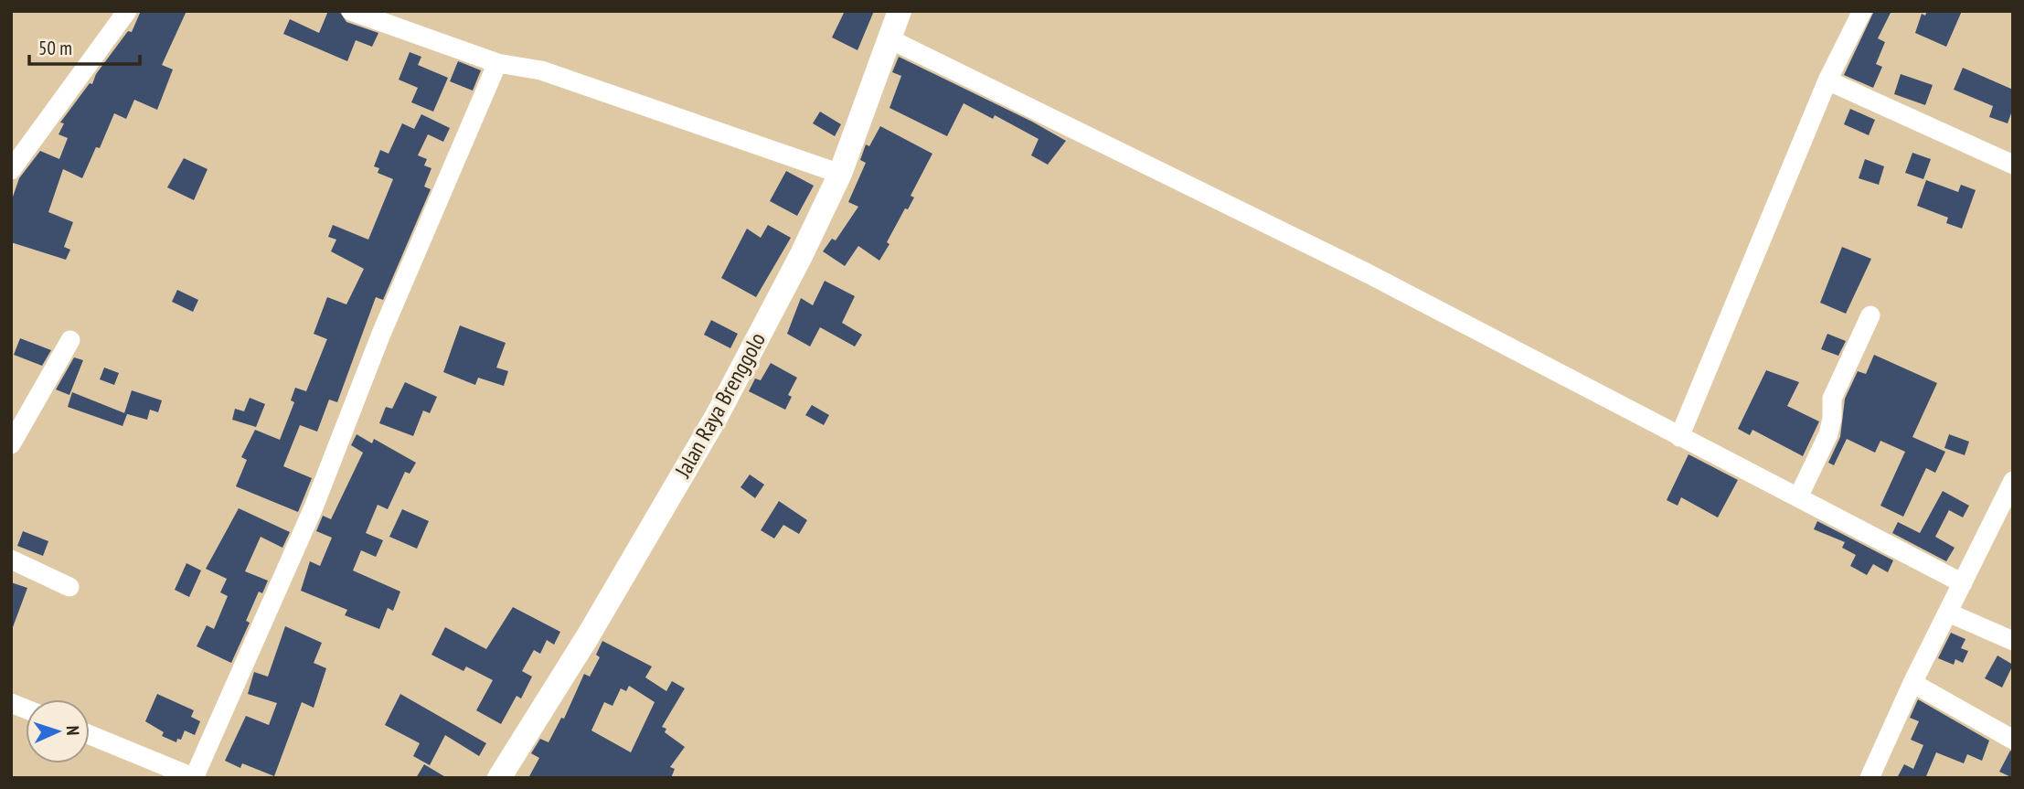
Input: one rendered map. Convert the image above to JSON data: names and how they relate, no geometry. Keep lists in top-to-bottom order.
{
  "streets": {
    "main road": ["Jalan Raya Brenggolo"]
  },
  "scale_bar": "50 m",
  "north": "right"
}
